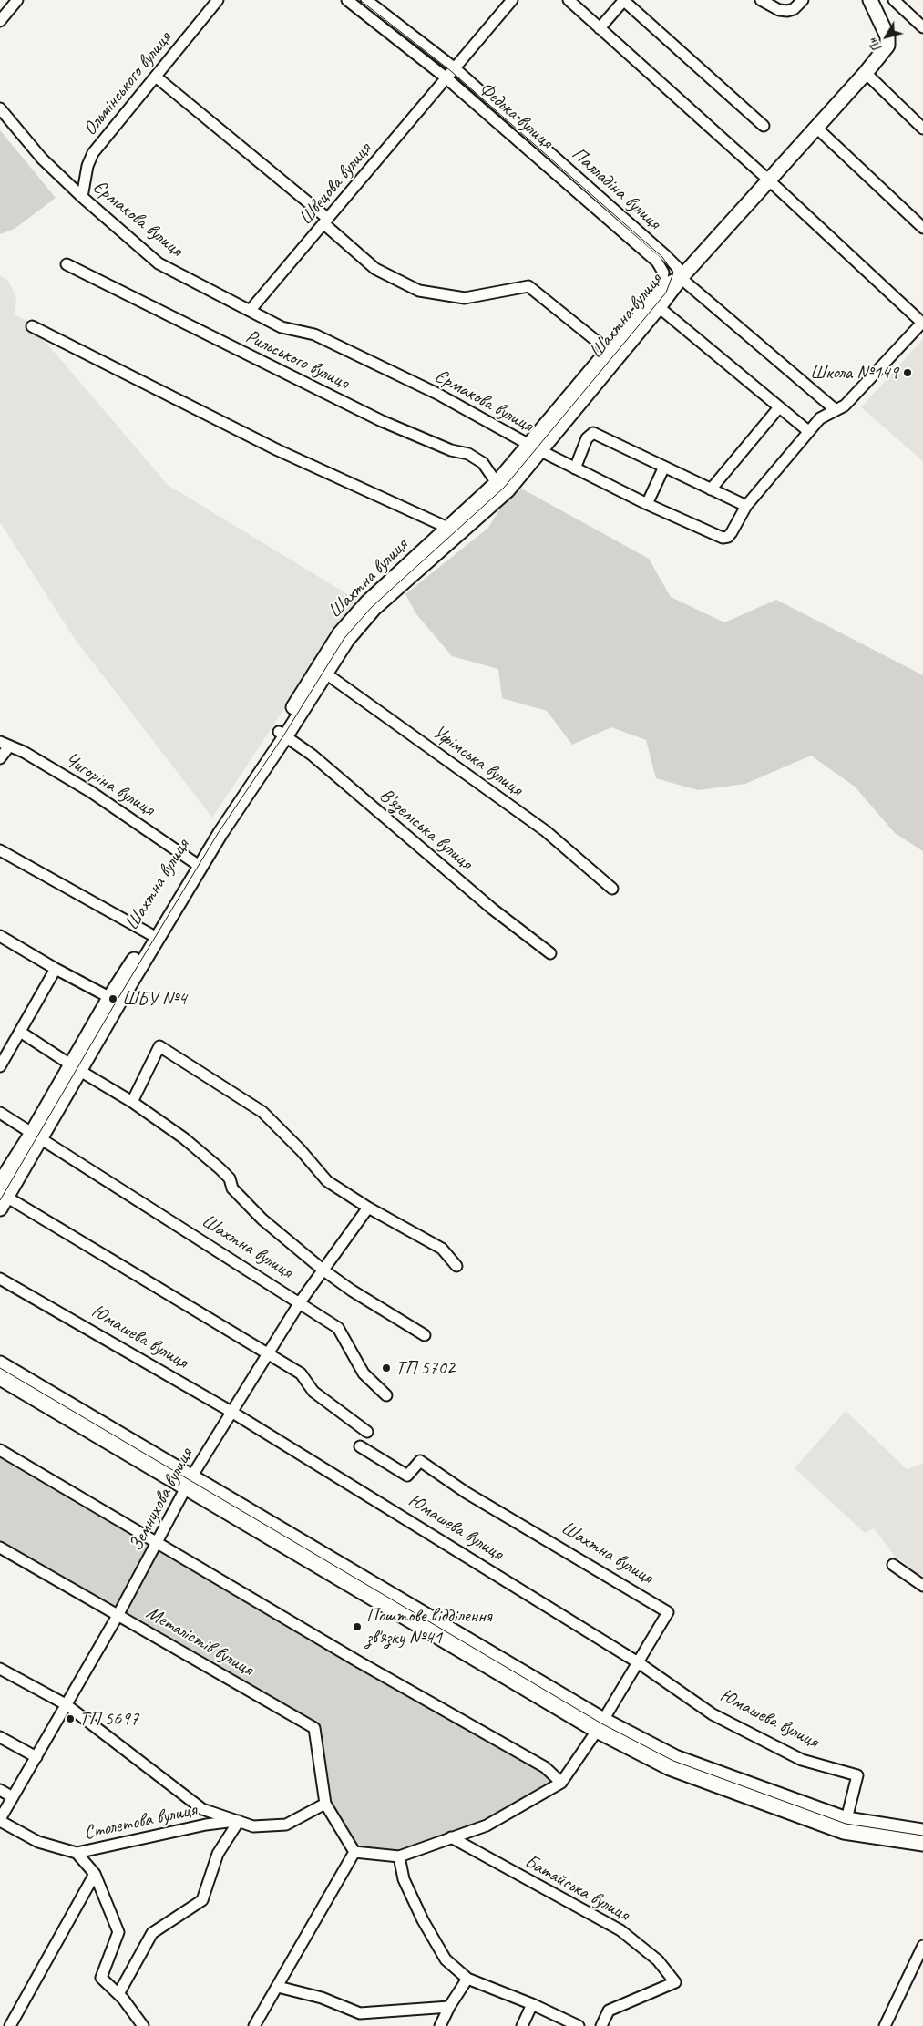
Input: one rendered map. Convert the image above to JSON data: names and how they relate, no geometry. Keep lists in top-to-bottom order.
{
  "streets": {
    "main road": ["Шахтна вулиця"],
    "street": [
      "Ольмінського вулиця",
      "Федька вулиця",
      "Швецова вулиця",
      "Палладіна вулиця",
      "Єрмакова вулиця",
      "Рильського вулиця",
      "Уфімська вулиця",
      "Чигоріна вулиця",
      "В’яземська вулиця",
      "Юмашева вулиця",
      "Земнухова вулиця",
      "Металістів вулиця",
      "Столетова вулиця",
      "Батайська вулиця"
    ]
  },
  "crossings": [
    ["Ольмінського вулиця", "Єрмакова вулиця"],
    ["Федька вулиця", "Швецова вулиця"],
    ["Швецова вулиця", "Палладіна вулиця"],
    ["Швецова вулиця", "Єрмакова вулиця"],
    ["Палладіна вулиця", "Єрмакова вулиця"],
    ["Палладіна вулиця", "Шахтна вулиця"],
    ["Єрмакова вулиця", "Шахтна вулиця"],
    ["Шахтна вулиця", "Рильського вулиця"],
    ["Шахтна вулиця", "Уфімська вулиця"],
    ["Шахтна вулиця", "Чигоріна вулиця"],
    ["Шахтна вулиця", "В’яземська вулиця"],
    ["Шахтна вулиця", "Юмашева вулиця"],
    ["Шахтна вулиця", "Земнухова вулиця"],
    ["Юмашева вулиця", "Земнухова вулиця"],
    ["Земнухова вулиця", "Металістів вулиця"],
    ["Земнухова вулиця", "Столетова вулиця"]
  ],
  "places": [
    "Школа №149",
    "ШБУ №4",
    "ТП 5702",
    "Поштове відділення зв'язку №41",
    "ТП 5697"
  ],
  "north": "bottom left"
}
